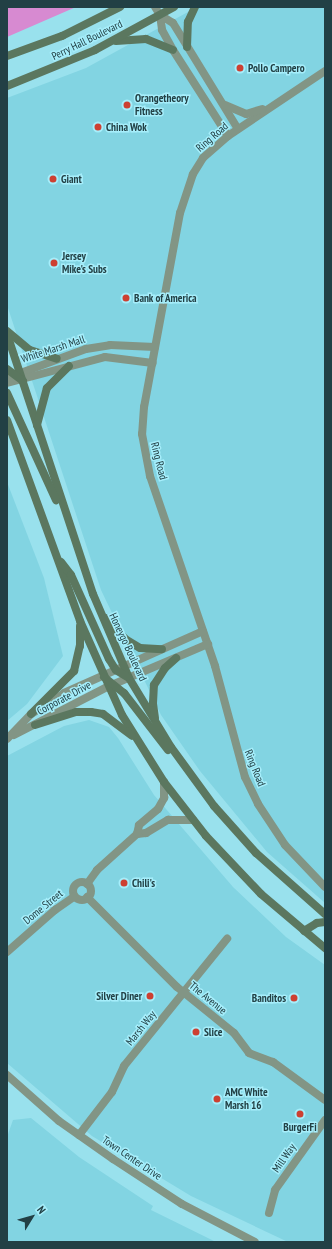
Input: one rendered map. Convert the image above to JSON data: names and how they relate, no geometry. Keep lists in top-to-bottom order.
{
  "streets": {
    "main road": ["Perry Hall Boulevard", "Honeygo Boulevard"],
    "street": [
      "Ring Road",
      "White Marsh Mall",
      "Corporate Drive",
      "Dome Street",
      "The Avenue",
      "Marsh Way",
      "Town Center Drive",
      "Mill Way"
    ]
  },
  "crossings": [
    ["Ring Road", "White Marsh Mall"],
    ["White Marsh Mall", "Honeygo Boulevard"],
    ["Honeygo Boulevard", "Corporate Drive"],
    ["Dome Street", "The Avenue"],
    ["The Avenue", "Marsh Way"],
    ["Marsh Way", "Town Center Drive"]
  ],
  "places": [
    "Pollo Campero",
    "Orangetheory Fitness",
    "China Wok",
    "Giant",
    "Jersey Mike's Subs",
    "Bank of America",
    "Chili's",
    "Silver Diner",
    "Banditos",
    "Slice",
    "AMC White Marsh 16",
    "BurgerFi"
  ],
  "north": "top right"
}
